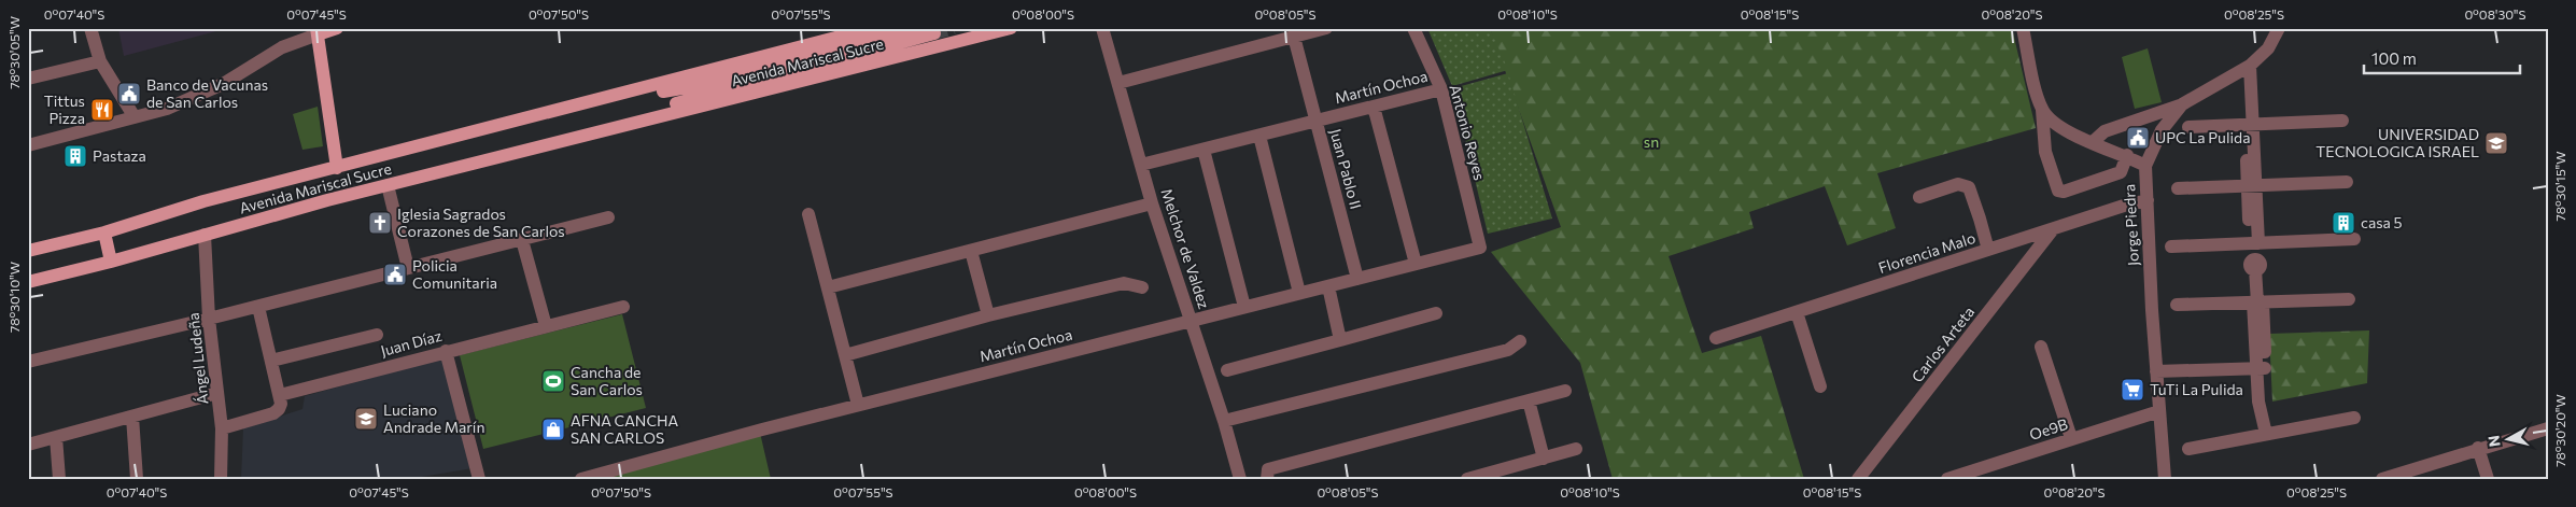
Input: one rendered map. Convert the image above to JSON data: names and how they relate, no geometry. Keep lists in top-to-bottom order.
{
  "streets": {
    "main road": ["Avenida Mariscal Sucre"],
    "street": [
      "Martín Ochoa",
      "Antonio Reyes",
      "Juan Pablo II",
      "Jorge Piedra",
      "Melchor de Valdez",
      "Florencia Malo",
      "Juan Díaz",
      "Carlos Arteta",
      "Ángel Ludeña",
      "Oe9B"
    ]
  },
  "crossings": [
    ["Avenida Mariscal Sucre", "Ángel Ludeña"],
    ["Martín Ochoa", "Antonio Reyes"],
    ["Martín Ochoa", "Juan Pablo II"],
    ["Martín Ochoa", "Melchor de Valdez"],
    ["Jorge Piedra", "Florencia Malo"],
    ["Jorge Piedra", "Oe9B"],
    ["Florencia Malo", "Carlos Arteta"]
  ],
  "parks": ["sn"],
  "places": {
    "public building": ["Banco de Vacunas de San Carlos", "UPC La Pulida", "Policia Comunitaria"],
    "restaurant": ["Tittus Pizza"],
    "school or university": ["UNIVERSIDAD TECNOLOGICA ISRAEL", "Luciano Andrade Marín"],
    "building": ["Pastaza", "casa 5"],
    "church": ["Iglesia Sagrados Corazones de San Carlos"],
    "sports": ["Cancha de San Carlos"],
    "supermarket": ["TuTi La Pulida"],
    "shop": ["AFNA CANCHA SAN CARLOS"]
  },
  "scale_bar": "100 m",
  "north": "left",
  "coordinates": [
    "0°07'40\"S",
    "0°07'45\"S",
    "0°07'50\"S",
    "0°07'55\"S",
    "0°08'00\"S",
    "0°08'05\"S",
    "0°08'10\"S",
    "0°08'15\"S",
    "0°08'20\"S",
    "0°08'25\"S",
    "0°08'30\"S",
    "78°30'05\"W",
    "78°30'15\"W",
    "78°30'10\"W",
    "78°30'20\"W"
  ]
}
